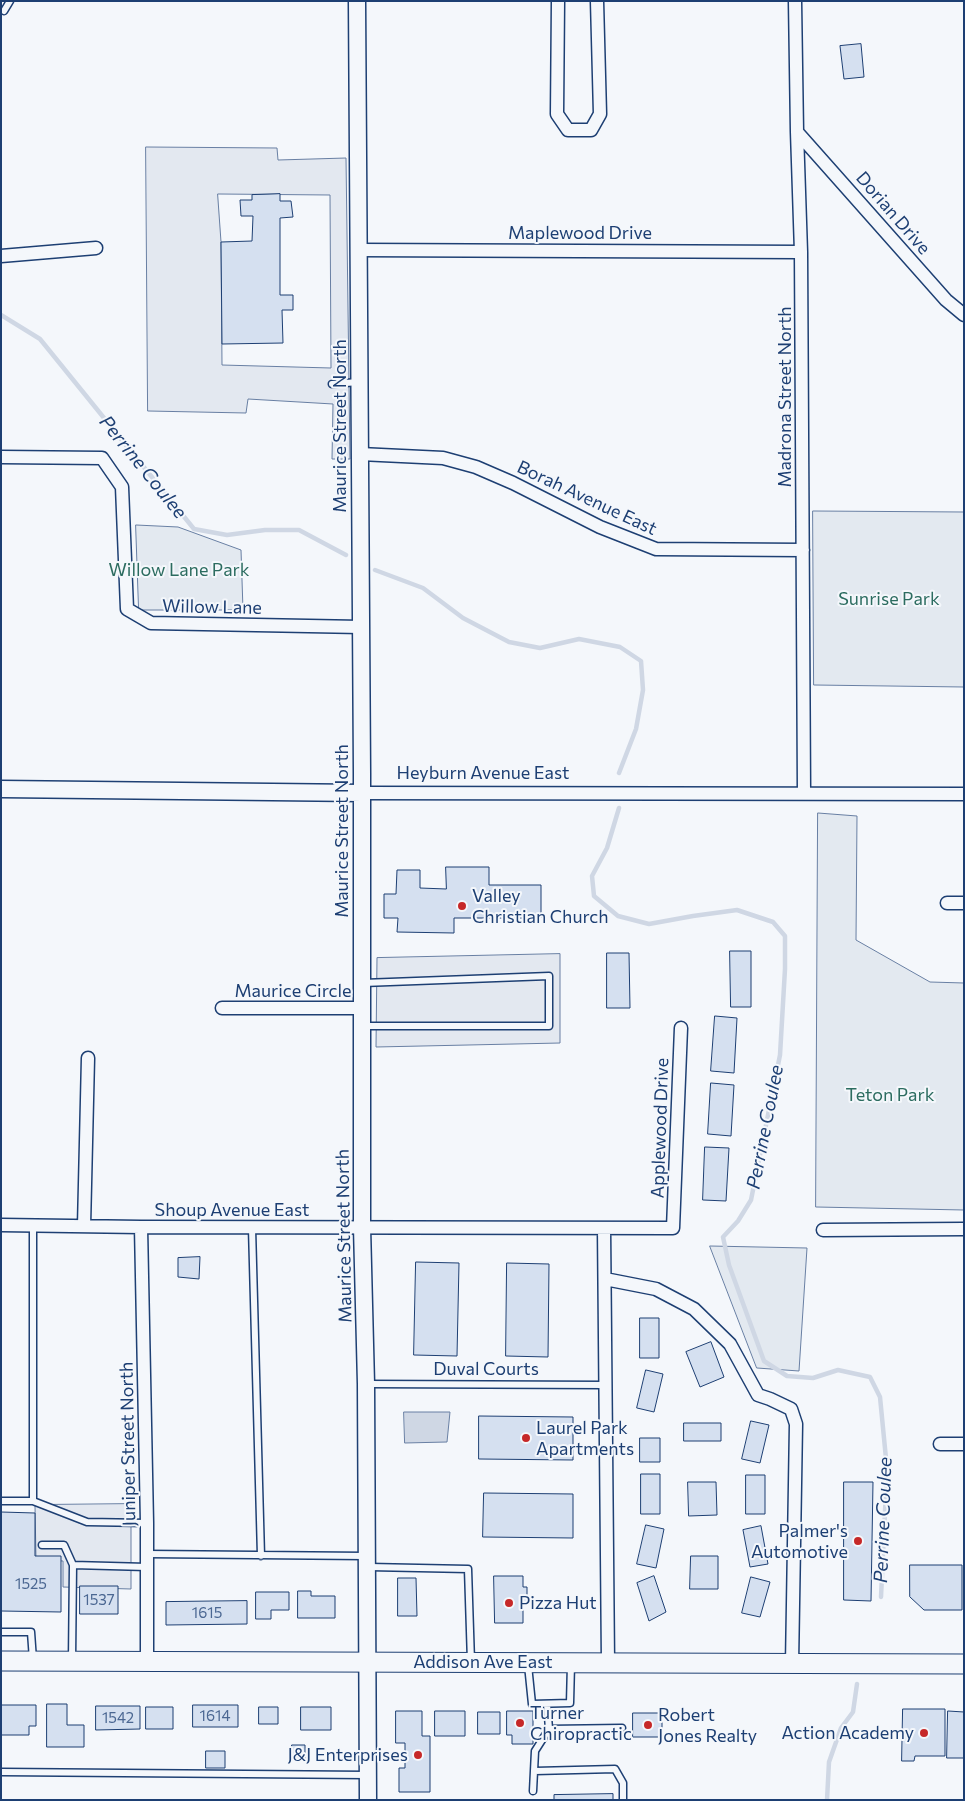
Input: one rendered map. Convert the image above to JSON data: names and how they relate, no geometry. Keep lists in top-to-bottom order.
{
  "streets": {
    "main road": ["Addison Ave East"],
    "street": [
      "Dorian Drive",
      "Maplewood Drive",
      "Madrona Street North",
      "Maurice Street North",
      "Borah Avenue East",
      "Willow Lane",
      "Heyburn Avenue East",
      "Maurice Circle",
      "Applewood Drive",
      "Shoup Avenue East",
      "Juniper Street North"
    ],
    "lane": ["Duval Courts"]
  },
  "crossings": [
    ["Dorian Drive", "Madrona Street North"],
    ["Maplewood Drive", "Madrona Street North"],
    ["Maplewood Drive", "Maurice Street North"],
    ["Madrona Street North", "Borah Avenue East"],
    ["Madrona Street North", "Heyburn Avenue East"],
    ["Maurice Street North", "Borah Avenue East"],
    ["Maurice Street North", "Willow Lane"],
    ["Maurice Street North", "Heyburn Avenue East"],
    ["Maurice Street North", "Maurice Circle"],
    ["Maurice Street North", "Shoup Avenue East"],
    ["Maurice Street North", "Duval Courts"],
    ["Maurice Street North", "Addison Ave East"],
    ["Applewood Drive", "Shoup Avenue East"],
    ["Shoup Avenue East", "Juniper Street North"],
    ["Juniper Street North", "Addison Ave East"]
  ],
  "water": ["Perrine Coulee"],
  "parks": ["Willow Lane Park", "Sunrise Park", "Teton Park"],
  "places": [
    "Valley Christian Church",
    "Laurel Park Apartments",
    "Palmer's Automotive",
    "Pizza Hut",
    "Turner Chiropractic",
    "Robert Jones Realty",
    "Action Academy",
    "J&J Enterprises"
  ],
  "house_numbers": [
    "1525",
    "1537",
    "1615",
    "1614",
    "1542"
  ]
}
